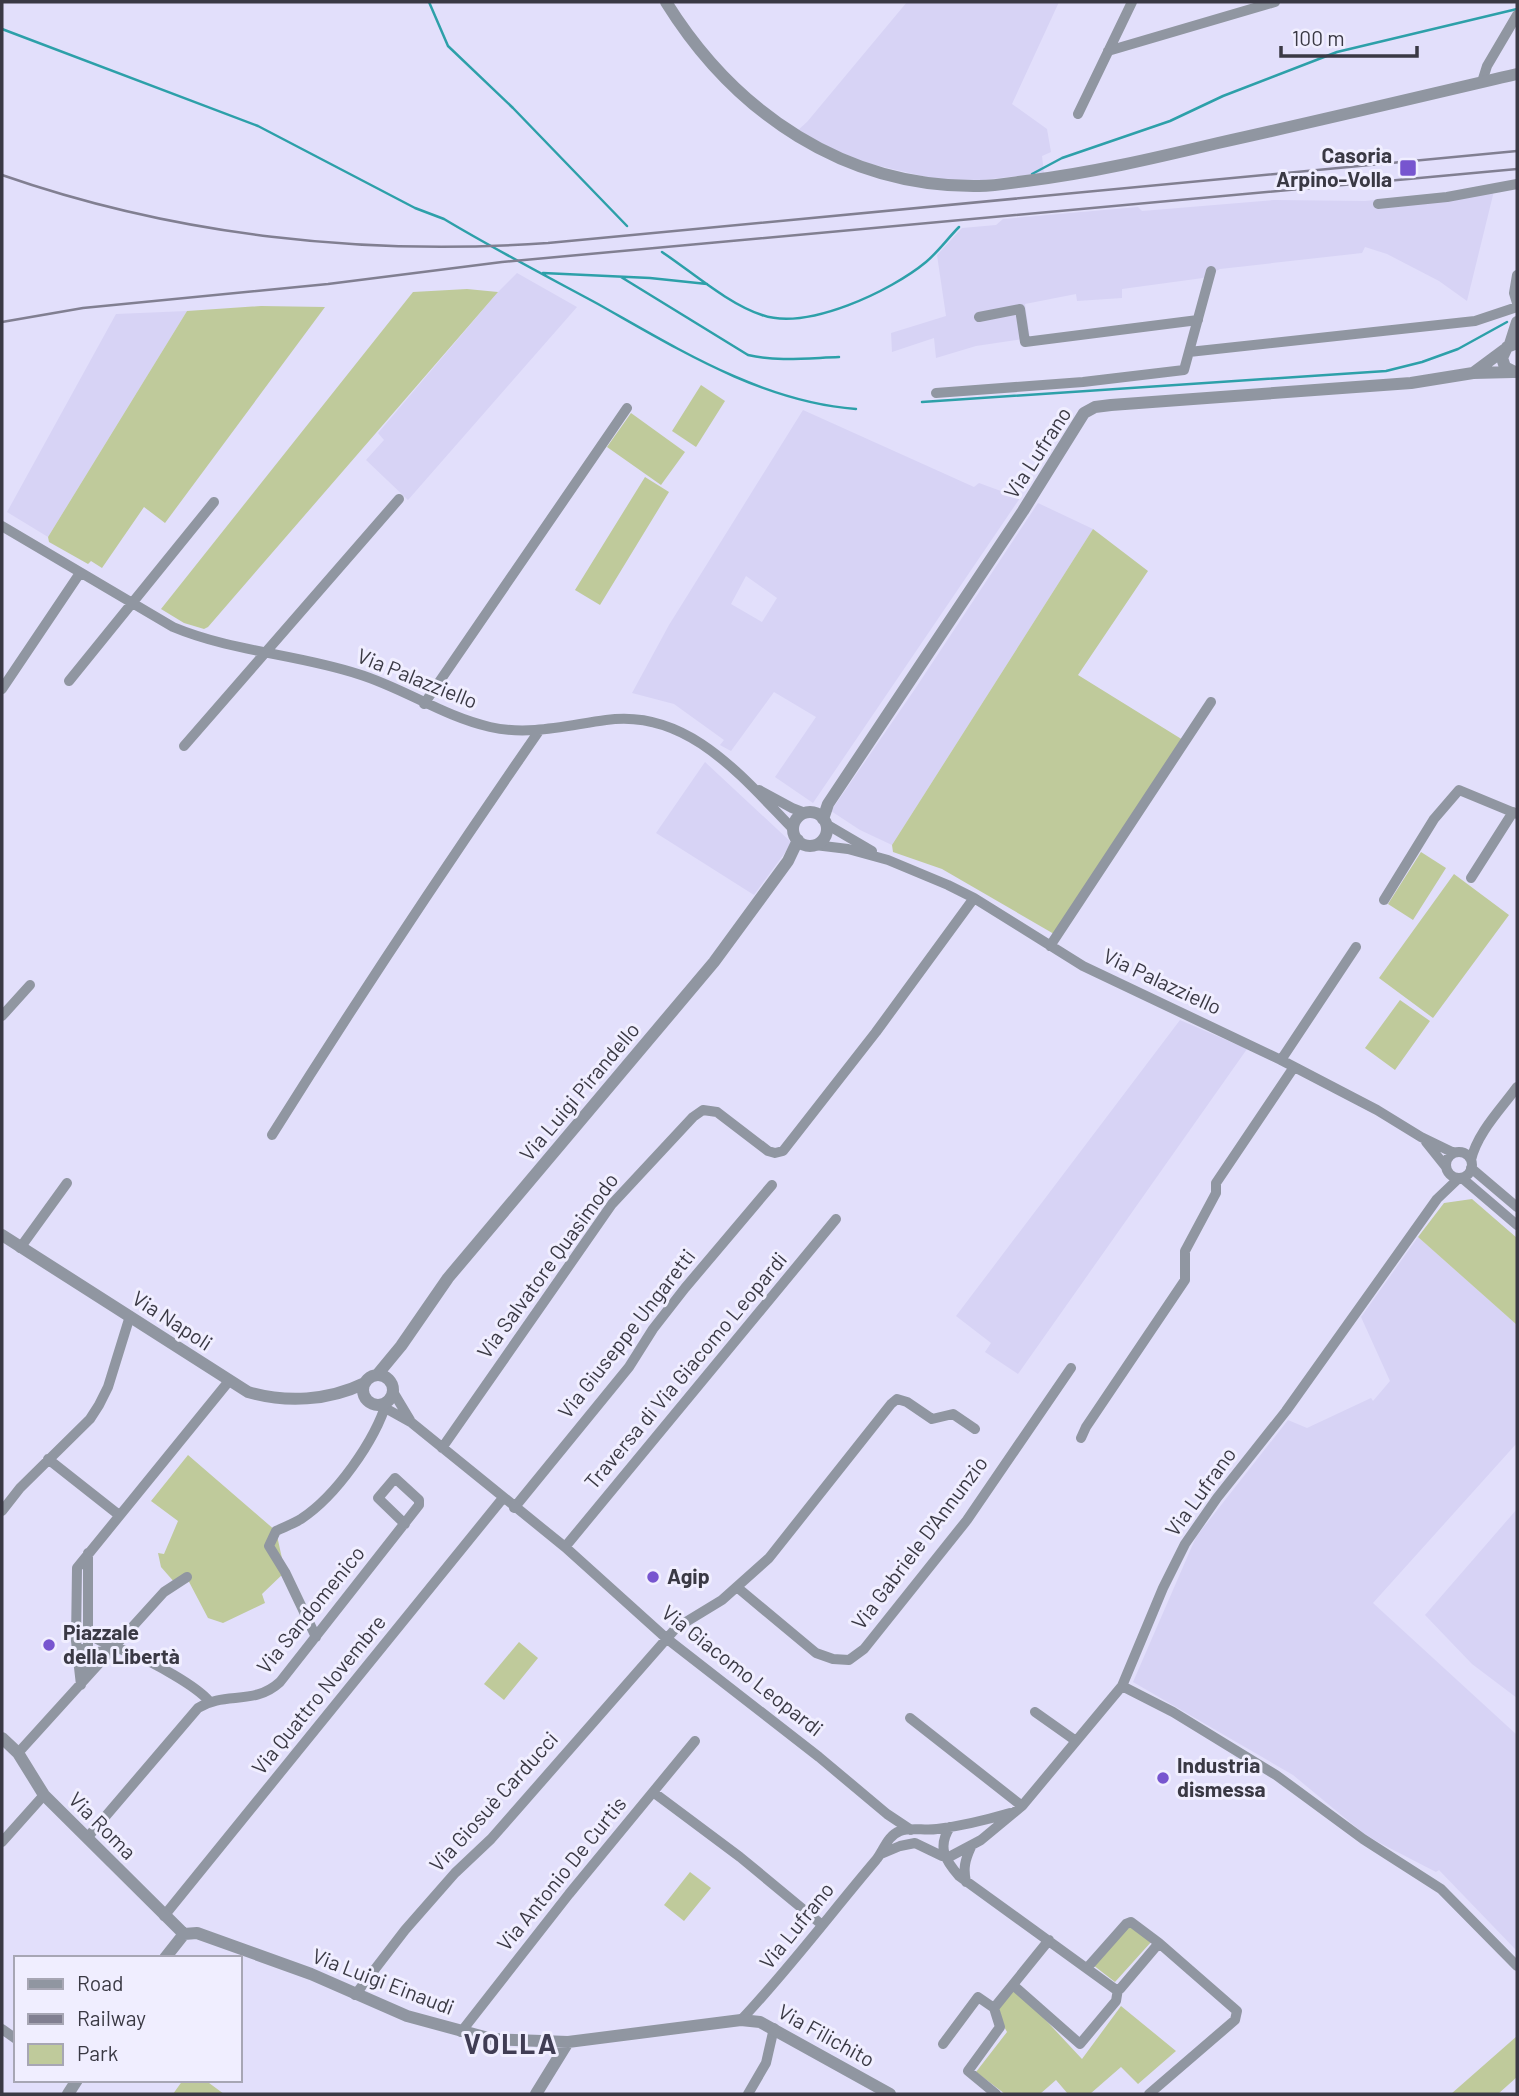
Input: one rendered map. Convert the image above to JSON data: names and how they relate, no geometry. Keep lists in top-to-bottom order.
{
  "streets": {
    "street": [
      "Via Lufrano",
      "Via Palazziello",
      "Via Luigi Pirandello",
      "Via Salvatore Quasimodo",
      "Via Napoli",
      "Via Giuseppe Ungaretti",
      "Traversa di Via Giacomo Leopardi",
      "Via Gabriele D'Annunzio",
      "Via Sandomenico",
      "Via Giacomo Leopardi",
      "Via Quattro Novembre",
      "Via Giosuè Carducci",
      "Via Roma",
      "Via Antonio De Curtis",
      "Via Luigi Einaudi",
      "Via Filichito"
    ]
  },
  "crossings": [
    ["Via Lufrano", "Via Palazziello"],
    ["Via Lufrano", "Via Luigi Pirandello"],
    ["Via Lufrano", "Via Giacomo Leopardi"],
    ["Via Lufrano", "Via Luigi Einaudi"],
    ["Via Lufrano", "Via Filichito"],
    ["Via Palazziello", "Via Luigi Pirandello"],
    ["Via Palazziello", "Via Salvatore Quasimodo"],
    ["Via Luigi Pirandello", "Via Napoli"],
    ["Via Luigi Pirandello", "Via Giacomo Leopardi"],
    ["Via Salvatore Quasimodo", "Via Giacomo Leopardi"],
    ["Via Napoli", "Via Giacomo Leopardi"],
    ["Via Giuseppe Ungaretti", "Via Giacomo Leopardi"],
    ["Traversa di Via Giacomo Leopardi", "Via Giacomo Leopardi"],
    ["Via Gabriele D'Annunzio", "Via Giacomo Leopardi"],
    ["Via Gabriele D'Annunzio", "Via Giosuè Carducci"],
    ["Via Giacomo Leopardi", "Via Quattro Novembre"],
    ["Via Giacomo Leopardi", "Via Giosuè Carducci"],
    ["Via Quattro Novembre", "Via Roma"],
    ["Via Giosuè Carducci", "Via Luigi Einaudi"],
    ["Via Roma", "Via Luigi Einaudi"],
    ["Via Antonio De Curtis", "Via Luigi Einaudi"],
    ["Via Luigi Einaudi", "Via Filichito"]
  ],
  "districts": ["VOLLA"],
  "places": {
    "transit": ["Casoria Arpino-Volla"],
    "other": ["Agip", "Piazzale della Libertà", "Industria dismessa"]
  },
  "legend": ["Road", "Railway", "Park"],
  "scale_bar": "100 m"
}
